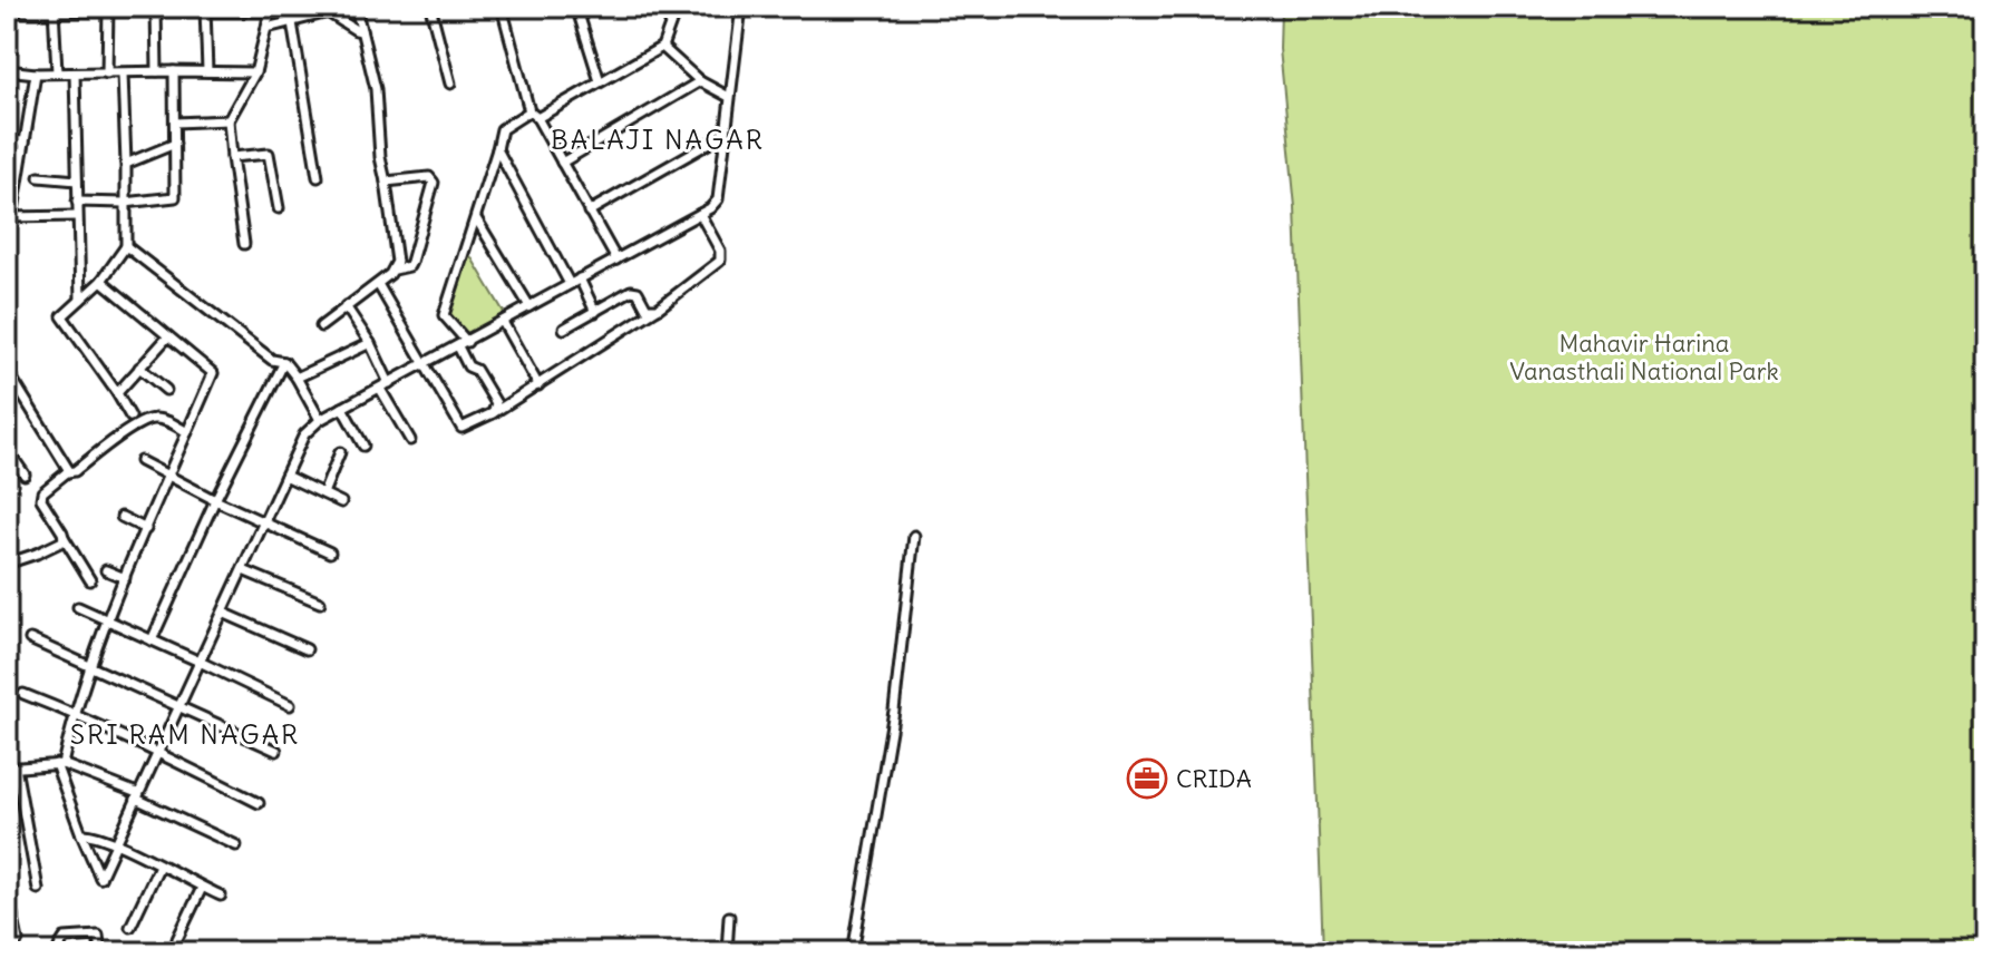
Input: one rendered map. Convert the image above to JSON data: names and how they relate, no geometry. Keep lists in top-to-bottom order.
{
  "districts": ["BALAJI NAGAR", "SRI RAM NAGAR"],
  "parks": ["Mahavir Harina Vanasthali National Park"],
  "places": {
    "office": ["CRIDA"]
  }
}
